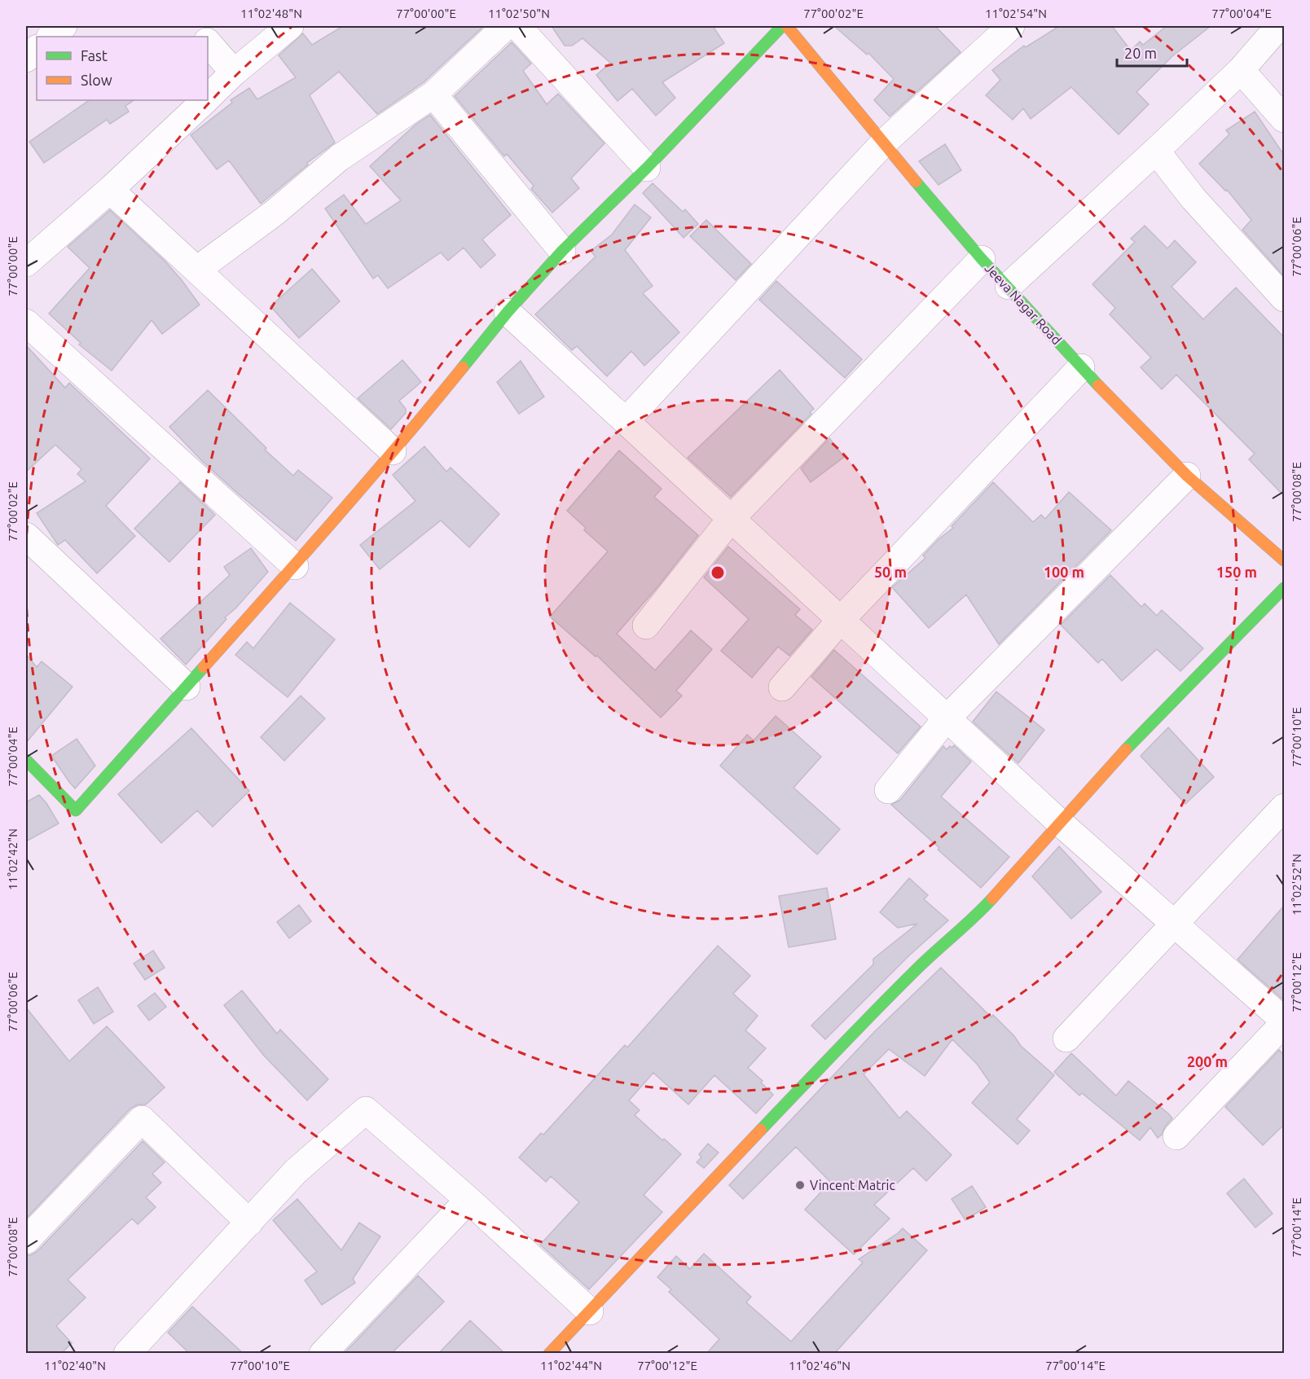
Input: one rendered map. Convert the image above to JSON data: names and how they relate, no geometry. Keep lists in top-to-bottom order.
{
  "streets": {
    "street": ["Jeeva Nagar Road"]
  },
  "places": ["Vincent Matric"],
  "legend": ["Fast", "Slow"],
  "scale_bar": "20 m",
  "coordinates": [
    "11°02'48\"N",
    "77°00'00\"E",
    "11°02'50\"N",
    "77°00'02\"E",
    "11°02'54\"N",
    "77°00'04\"E",
    "77°00'06\"E",
    "77°00'08\"E",
    "77°00'10\"E",
    "11°02'42\"N",
    "11°02'52\"N",
    "77°00'12\"E",
    "77°00'14\"E",
    "11°02'40\"N",
    "11°02'44\"N",
    "11°02'46\"N"
  ],
  "rings": [
    "50 m",
    "100 m",
    "150 m",
    "200 m"
  ]
}
